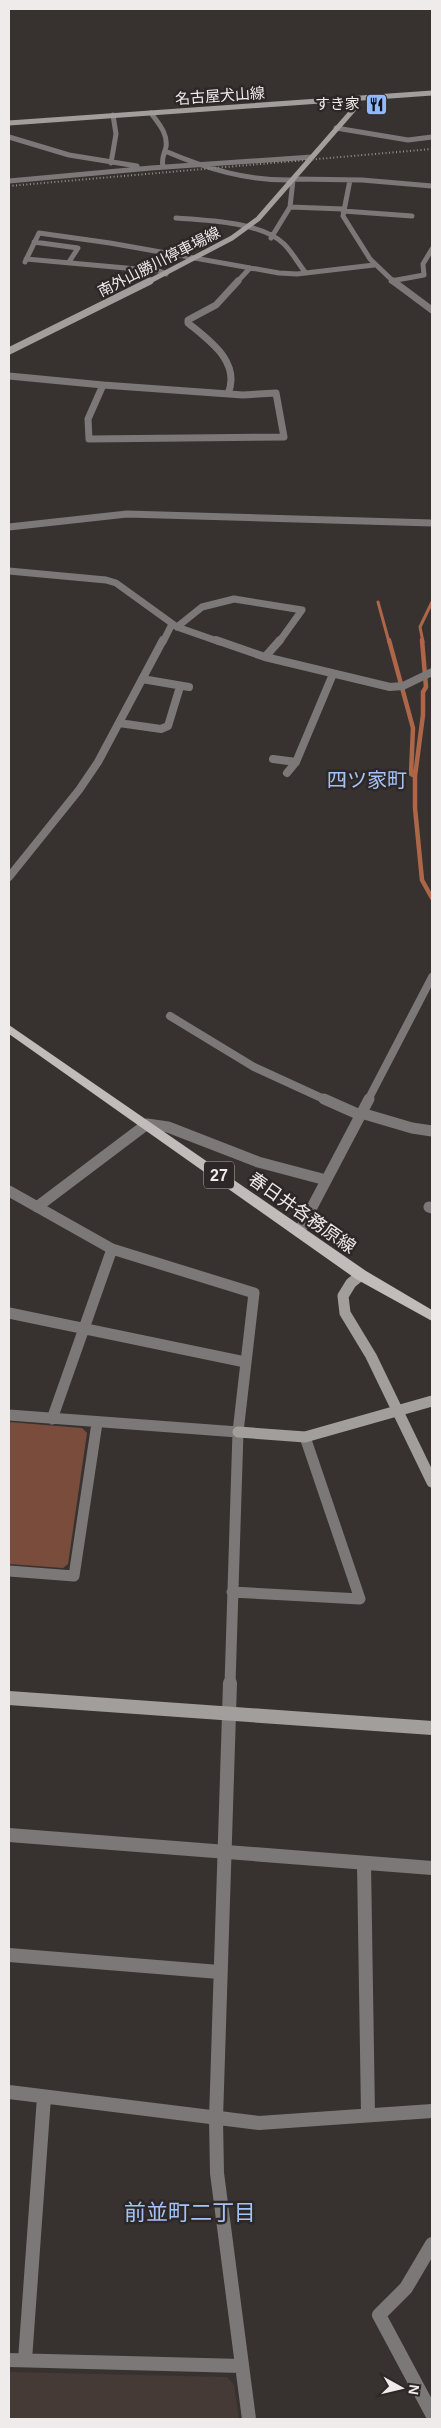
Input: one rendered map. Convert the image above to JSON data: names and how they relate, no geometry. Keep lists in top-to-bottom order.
{
  "streets": {
    "main road": [
      "名古屋犬山線",
      "南外山勝川停車場線",
      "27",
      "春日井各務原線"
    ]
  },
  "crossings": [
    ["名古屋犬山線", "南外山勝川停車場線"]
  ],
  "districts": ["四ツ家町", "前並町二丁目"],
  "places": {
    "restaurant": ["すき家"]
  },
  "north": "right"
}
